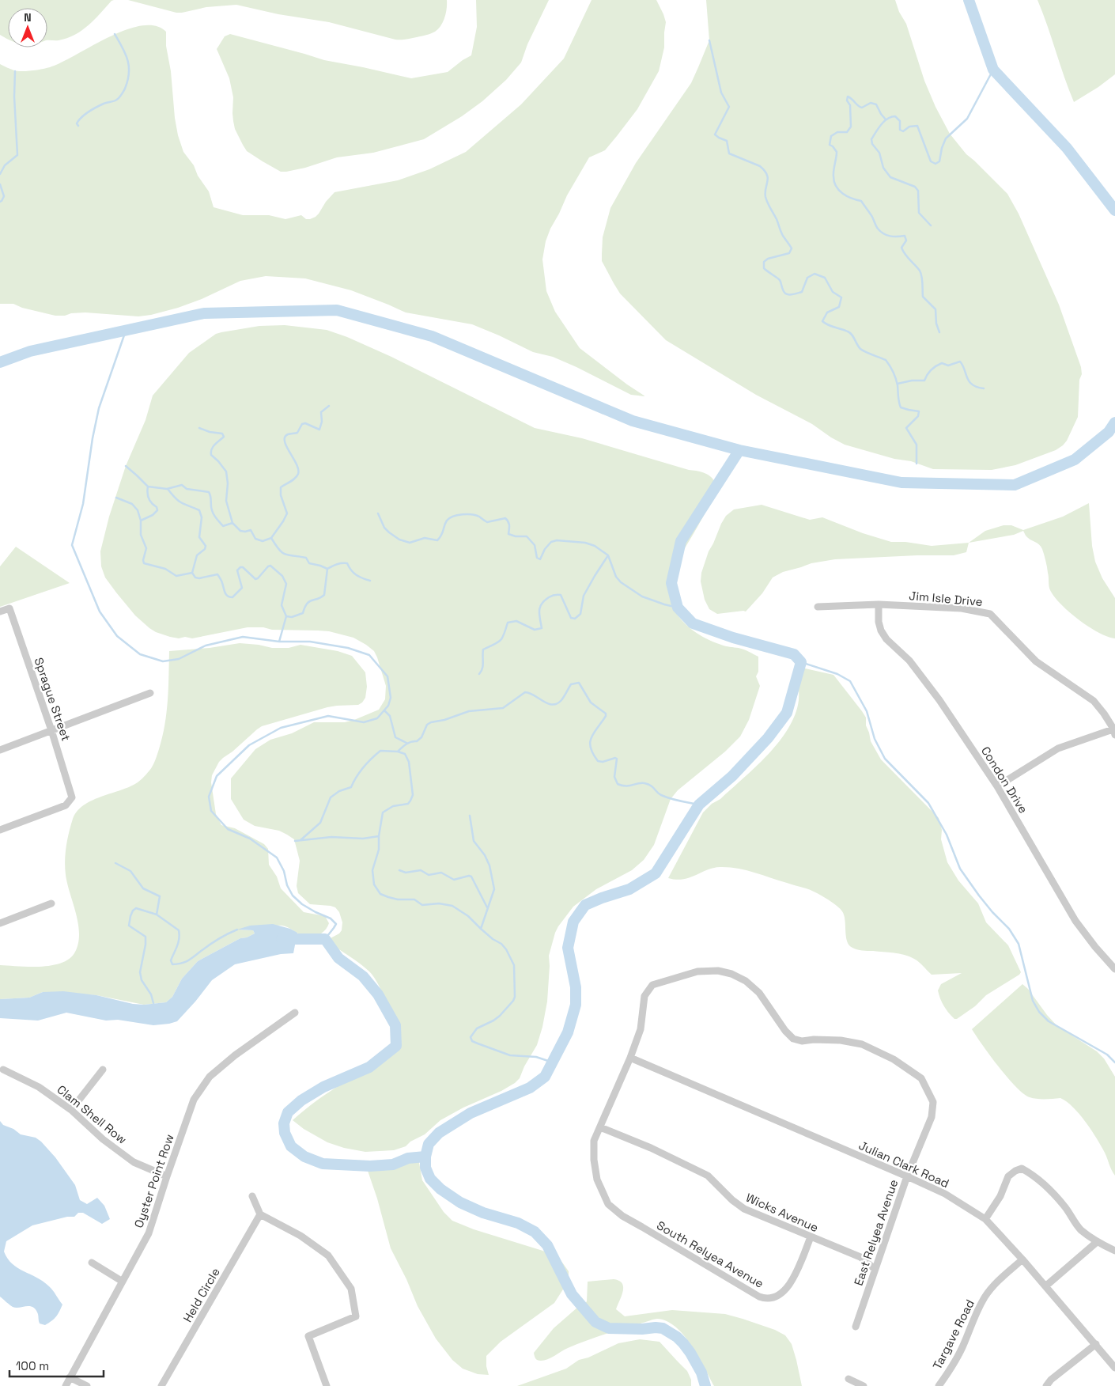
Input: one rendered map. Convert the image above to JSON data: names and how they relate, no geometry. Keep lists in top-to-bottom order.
{
  "streets": {
    "street": [
      "Jim Isle Drive",
      "Sprague Street",
      "Condon Drive",
      "Clam Shell Row",
      "Julian Clark Road",
      "Oyster Point Row",
      "Wicks Avenue",
      "East Relyea Avenue",
      "South Relyea Avenue",
      "Held Circle",
      "Targave Road"
    ]
  },
  "crossings": [
    ["Jim Isle Drive", "Condon Drive"],
    ["Clam Shell Row", "Oyster Point Row"],
    ["Julian Clark Road", "East Relyea Avenue"],
    ["Julian Clark Road", "Targave Road"],
    ["Wicks Avenue", "East Relyea Avenue"],
    ["Wicks Avenue", "South Relyea Avenue"]
  ],
  "scale_bar": "100 m",
  "north": "top"
}
